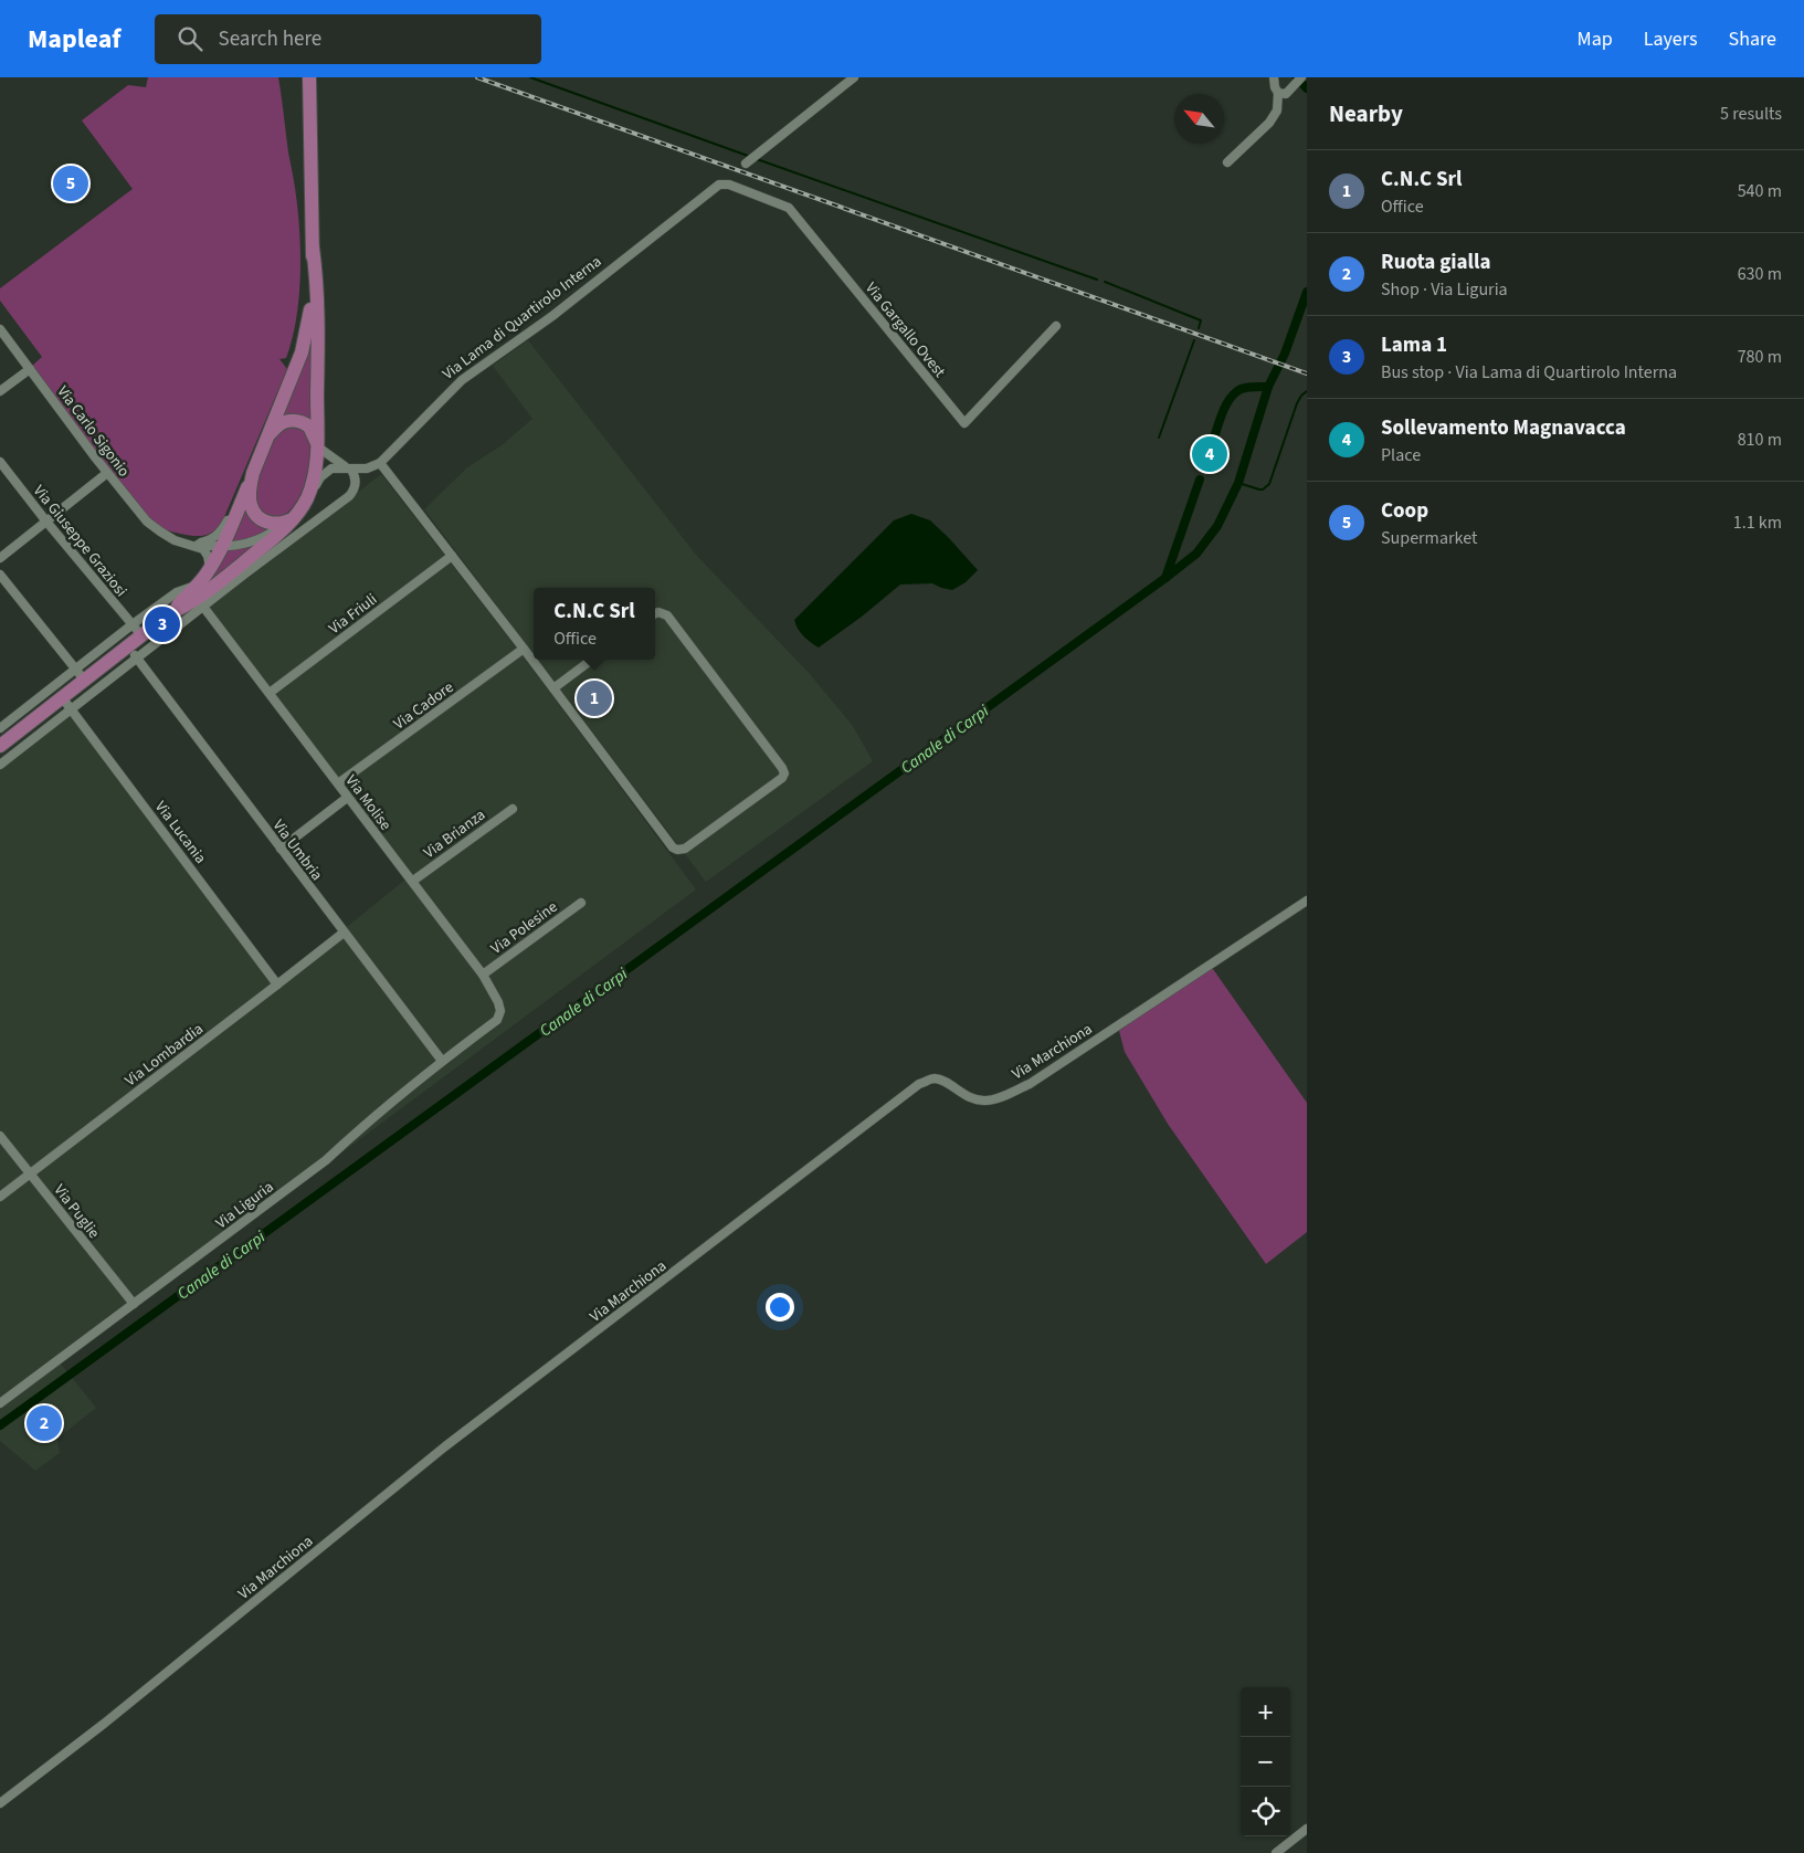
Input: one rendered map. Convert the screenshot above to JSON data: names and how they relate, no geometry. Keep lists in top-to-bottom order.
{
  "streets": {
    "street": [
      "Via Lama di Quartirolo Interna",
      "Via Gargallo Ovest",
      "Via Carlo Sigonio",
      "Via Giuseppe Graziosi",
      "Via Friuli",
      "Via Cadore",
      "Via Molise",
      "Via Lucania",
      "Via Brianza",
      "Via Umbria",
      "Via Polesine",
      "Via Marchiona",
      "Via Lombardia",
      "Via Liguria",
      "Via Puglie"
    ]
  },
  "crossings": [
    ["Via Lama di Quartirolo Interna", "Via Gargallo Ovest"],
    ["Via Friuli", "Via Molise"],
    ["Via Cadore", "Via Molise"],
    ["Via Molise", "Via Brianza"],
    ["Via Molise", "Via Polesine"],
    ["Via Molise", "Via Liguria"],
    ["Via Lucania", "Via Lombardia"],
    ["Via Umbria", "Via Lombardia"],
    ["Via Umbria", "Via Liguria"],
    ["Via Lombardia", "Via Puglie"],
    ["Via Liguria", "Via Puglie"]
  ],
  "water": ["Canale di Carpi"],
  "north": "top left",
  "page": {
    "header": "Mapleaf",
    "search": "Search here",
    "nav": ["Map", "Layers", "Share"],
    "heading": ["Nearby", "5 results"],
    "list": [
      {
        "mark": "1",
        "name": "C.N.C Srl",
        "note": "Office",
        "value": "540 m"
      },
      {
        "mark": "2",
        "name": "Ruota gialla",
        "note": "Shop · Via Liguria",
        "value": "630 m"
      },
      {
        "mark": "3",
        "name": "Lama 1",
        "note": "Bus stop · Via Lama di Quartirolo Interna",
        "value": "780 m"
      },
      {
        "mark": "4",
        "name": "Sollevamento Magnavacca",
        "note": "Place",
        "value": "810 m"
      },
      {
        "mark": "5",
        "name": "Coop",
        "note": "Supermarket",
        "value": "1.1 km"
      }
    ],
    "pins": [
      "5",
      "4",
      "3",
      "1",
      "2"
    ],
    "popup": ["C.N.C Srl", "Office"],
    "map_buttons": ["+", "−"]
  }
}
